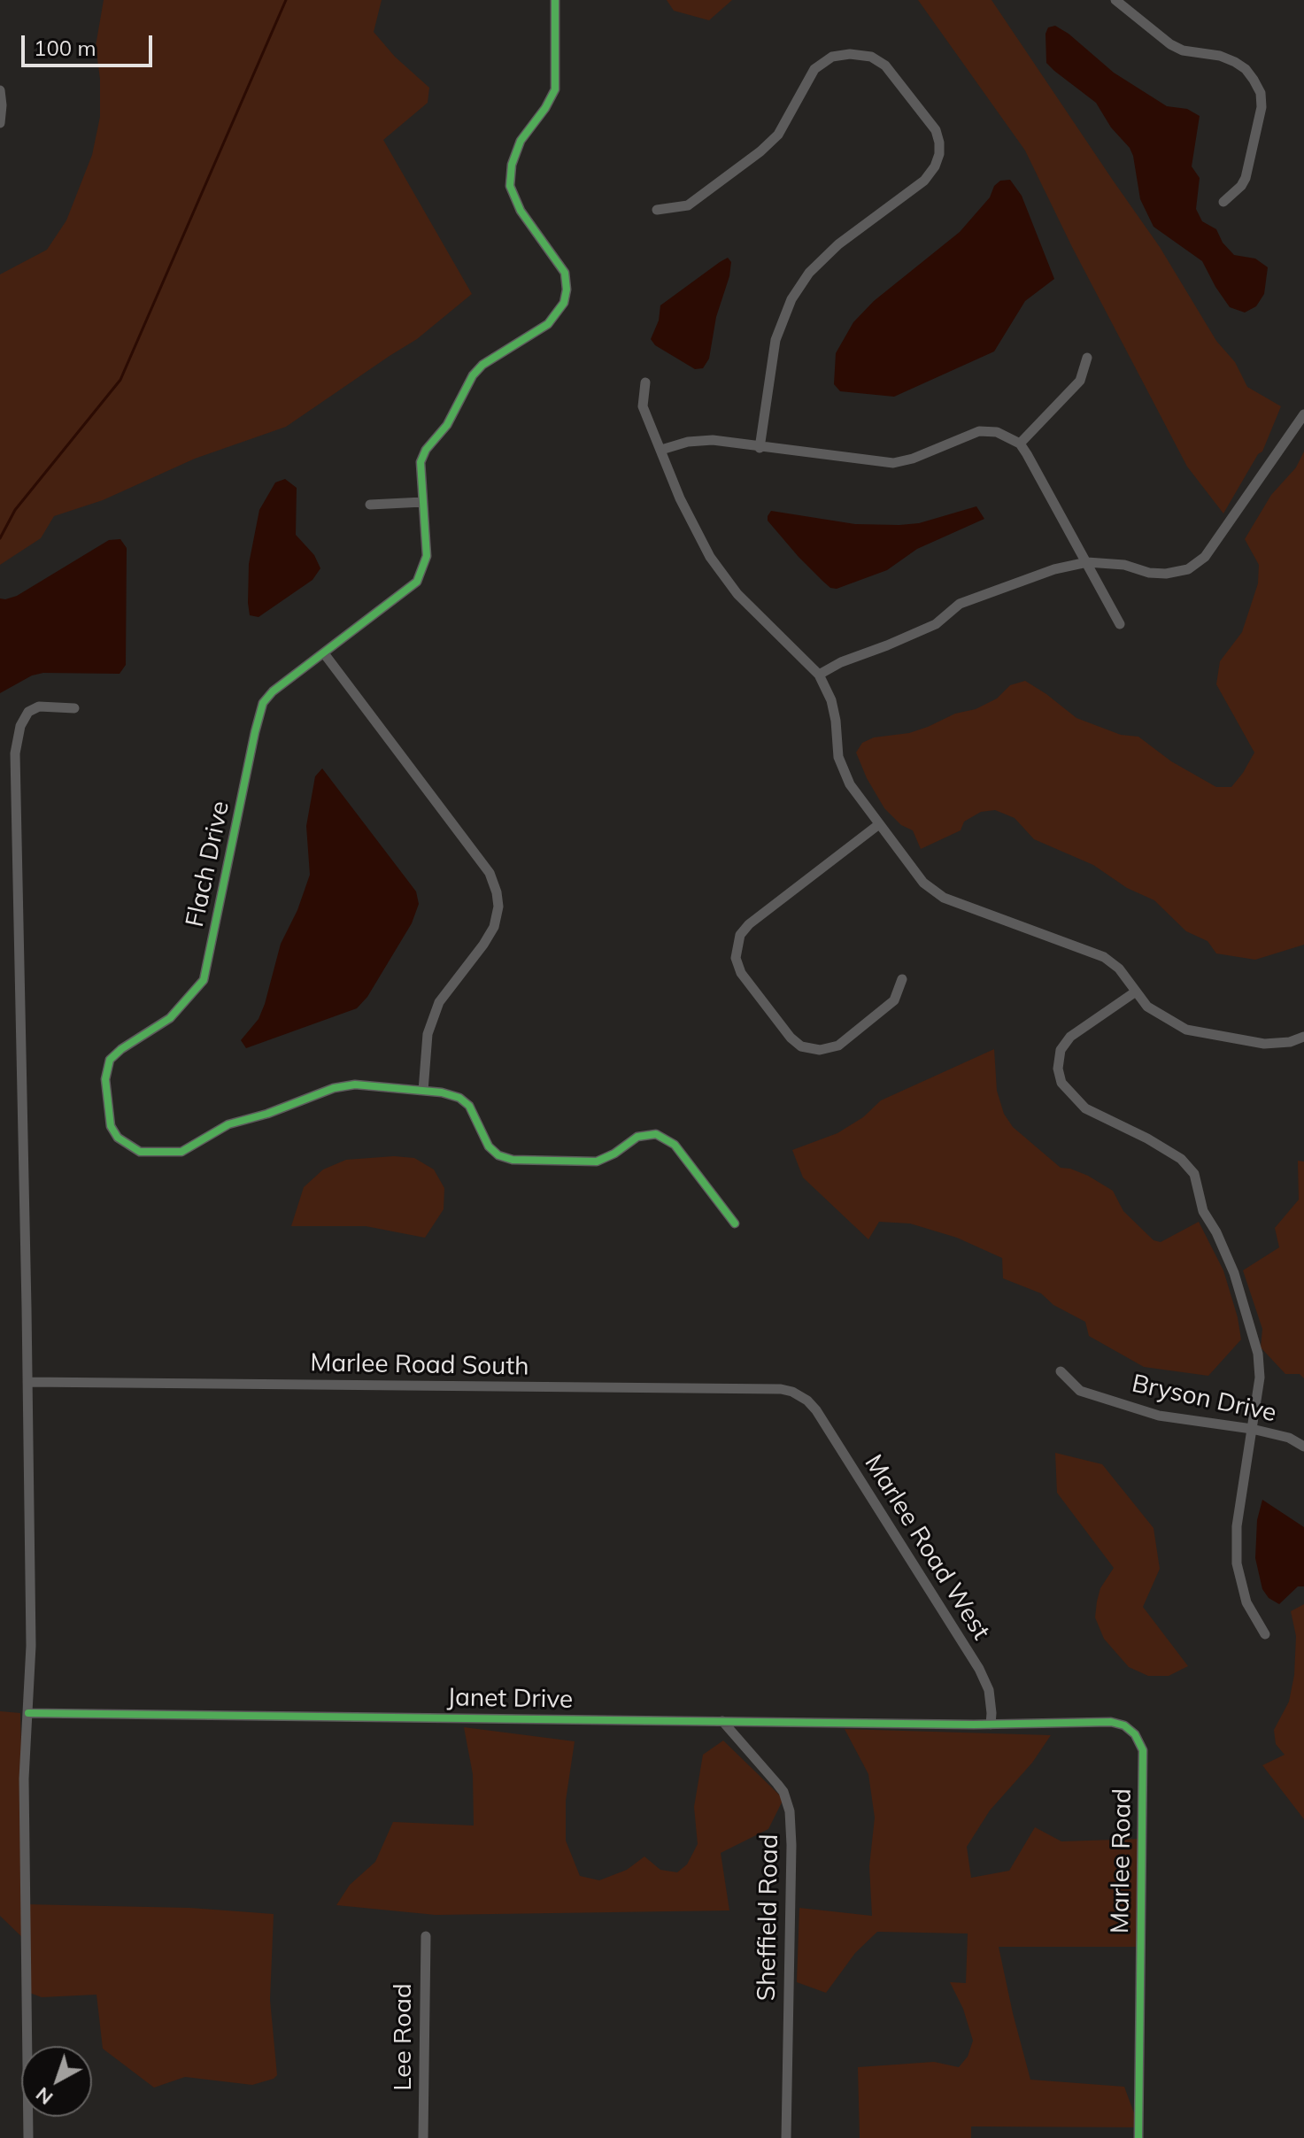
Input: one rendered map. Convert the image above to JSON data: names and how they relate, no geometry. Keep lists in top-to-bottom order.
{
  "streets": {
    "street": [
      "Flach Drive",
      "Marlee Road South",
      "Bryson Drive",
      "Marlee Road West",
      "Janet Drive",
      "Marlee Road",
      "Sheffield Road",
      "Lee Road"
    ]
  },
  "crossings": [
    ["Marlee Road South", "Marlee Road West"],
    ["Marlee Road West", "Janet Drive"],
    ["Marlee Road West", "Marlee Road"],
    ["Janet Drive", "Marlee Road"],
    ["Janet Drive", "Sheffield Road"]
  ],
  "scale_bar": "100 m",
  "north": "bottom left"
}
